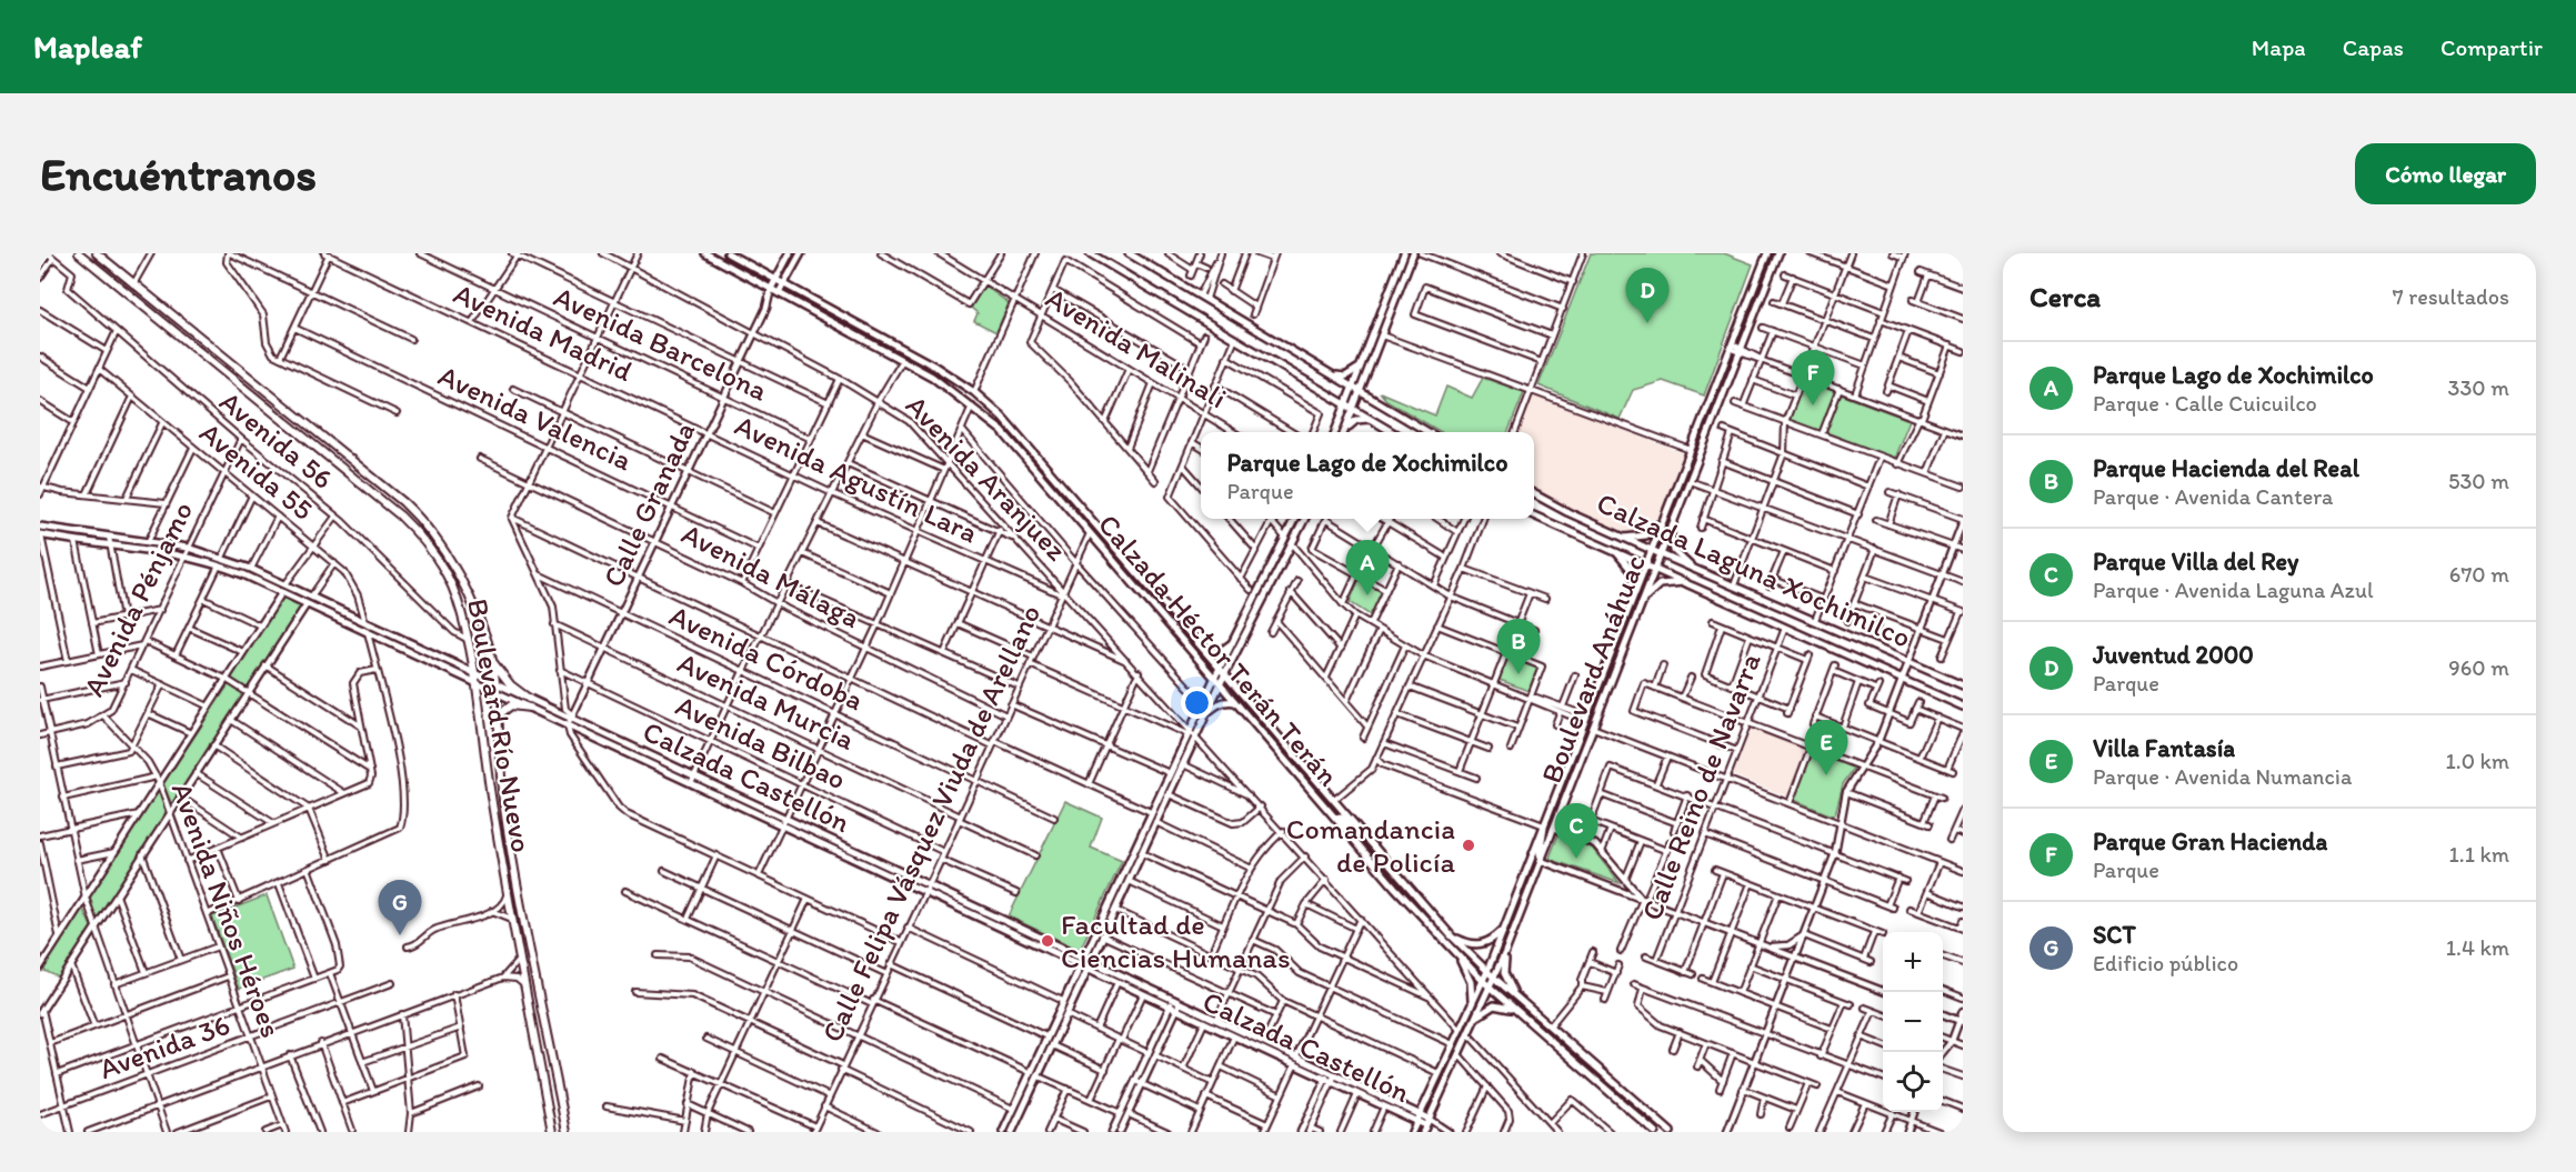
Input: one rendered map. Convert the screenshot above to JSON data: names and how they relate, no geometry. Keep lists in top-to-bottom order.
{
  "streets": {
    "highway": ["Boulevard Río Nuevo"],
    "main road": [
      "Calle Granada",
      "Calzada Laguna Xochimilco",
      "Calzada Héctor Terán Terán",
      "Boulevard Anáhuac",
      "Calzada Castellón"
    ],
    "street": [
      "Avenida Madrid",
      "Avenida Barcelona",
      "Avenida Malinali",
      "Avenida Valencia",
      "Avenida 56",
      "Avenida 55",
      "Avenida Aranjuez",
      "Avenida Agustín Lara",
      "Avenida Málaga",
      "Avenida Pénjamo",
      "Avenida Córdoba",
      "Avenida Murcia",
      "Avenida Bilbao",
      "Calle Reino de Navarra",
      "Calle Felipa Vásquez Viuda de Arellano",
      "Avenida Niños Héroes",
      "Avenida 36"
    ]
  },
  "crossings": [
    ["Avenida Madrid", "Avenida Agustín Lara"],
    ["Avenida Madrid", "Calle Granada"],
    ["Avenida Barcelona", "Calle Granada"],
    ["Avenida Valencia", "Calle Granada"],
    ["Avenida 56", "Avenida Pénjamo"],
    ["Avenida 56", "Boulevard Río Nuevo"],
    ["Avenida 55", "Avenida Pénjamo"],
    ["Avenida 55", "Calzada Castellón"],
    ["Avenida Aranjuez", "Avenida Agustín Lara"],
    ["Avenida Aranjuez", "Calle Granada"],
    ["Avenida Aranjuez", "Calle Felipa Vásquez Viuda de Arellano"],
    ["Avenida Agustín Lara", "Calle Granada"],
    ["Avenida Agustín Lara", "Calle Felipa Vásquez Viuda de Arellano"],
    ["Calle Granada", "Avenida Málaga"],
    ["Calle Granada", "Calzada Héctor Terán Terán"],
    ["Calle Granada", "Avenida Córdoba"],
    ["Calle Granada", "Avenida Murcia"],
    ["Calle Granada", "Avenida Bilbao"],
    ["Calle Granada", "Calzada Castellón"],
    ["Calzada Laguna Xochimilco", "Boulevard Anáhuac"],
    ["Calzada Laguna Xochimilco", "Calle Reino de Navarra"],
    ["Avenida Málaga", "Calle Felipa Vásquez Viuda de Arellano"],
    ["Avenida Pénjamo", "Calzada Castellón"],
    ["Avenida Pénjamo", "Avenida Niños Héroes"],
    ["Calzada Héctor Terán Terán", "Boulevard Anáhuac"],
    ["Calzada Héctor Terán Terán", "Calle Felipa Vásquez Viuda de Arellano"],
    ["Avenida Córdoba", "Calle Felipa Vásquez Viuda de Arellano"],
    ["Boulevard Anáhuac", "Calzada Castellón"],
    ["Avenida Murcia", "Calle Felipa Vásquez Viuda de Arellano"],
    ["Boulevard Río Nuevo", "Calzada Castellón"],
    ["Avenida Bilbao", "Calle Felipa Vásquez Viuda de Arellano"],
    ["Calzada Castellón", "Calle Felipa Vásquez Viuda de Arellano"],
    ["Avenida Niños Héroes", "Avenida 36"]
  ],
  "places": ["Comandancia de Policía", "Facultad de Ciencias Humanas"],
  "page": {
    "header": "Mapleaf",
    "nav": ["Mapa", "Capas", "Compartir"],
    "buttons": "Cómo llegar",
    "title": "Encuéntranos",
    "heading": ["Cerca", "7 resultados"],
    "pins": [
      "D",
      "F",
      "A",
      "B",
      "E",
      "C",
      "G"
    ],
    "list": [
      {
        "mark": "A",
        "name": "Parque Lago de Xochimilco",
        "note": "Parque · Calle Cuicuilco",
        "value": "330 m"
      },
      {
        "mark": "B",
        "name": "Parque Hacienda del Real",
        "note": "Parque · Avenida Cantera",
        "value": "530 m"
      },
      {
        "mark": "C",
        "name": "Parque Villa del Rey",
        "note": "Parque · Avenida Laguna Azul",
        "value": "670 m"
      },
      {
        "mark": "D",
        "name": "Juventud 2000",
        "note": "Parque",
        "value": "960 m"
      },
      {
        "mark": "E",
        "name": "Villa Fantasía",
        "note": "Parque · Avenida Numancia",
        "value": "1.0 km"
      },
      {
        "mark": "F",
        "name": "Parque Gran Hacienda",
        "note": "Parque",
        "value": "1.1 km"
      },
      {
        "mark": "G",
        "name": "SCT",
        "note": "Edificio público",
        "value": "1.4 km"
      }
    ],
    "popup": ["Parque Lago de Xochimilco", "Parque"],
    "map_buttons": ["+", "−"]
  }
}
